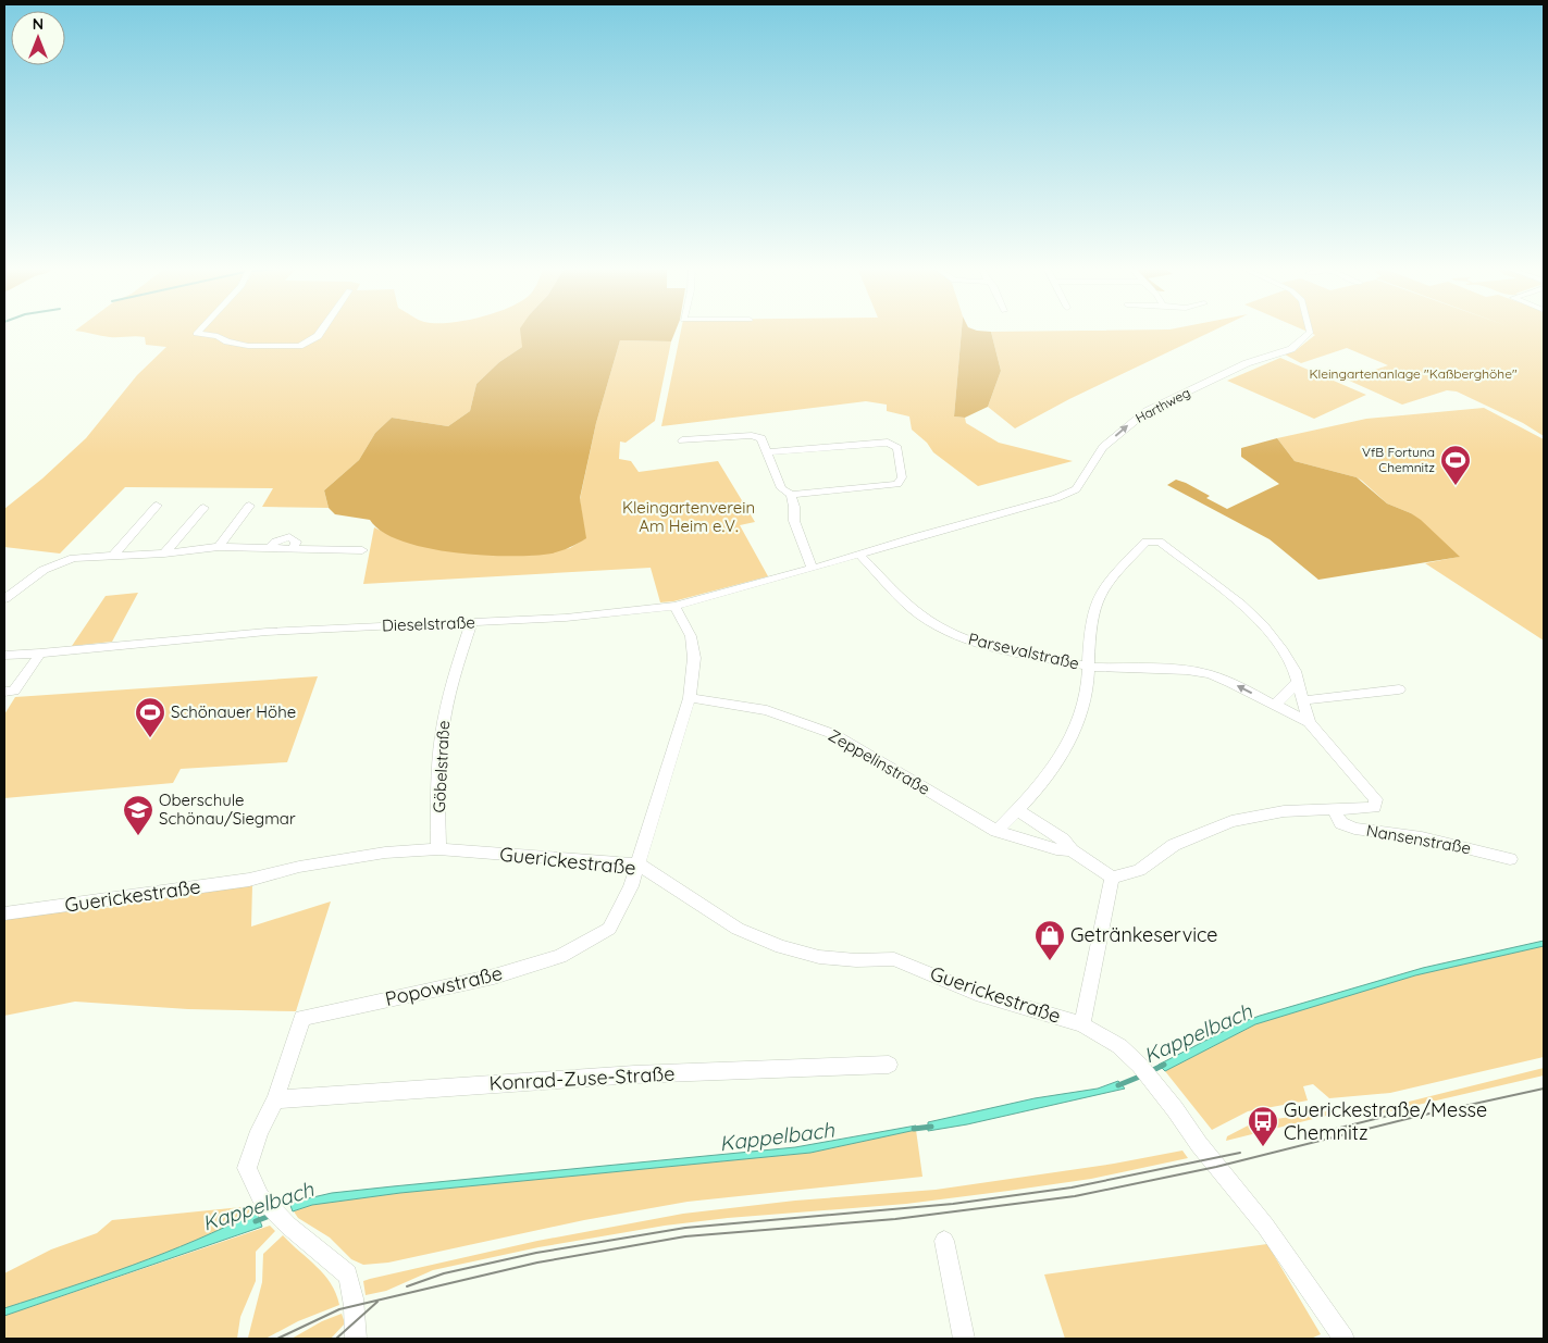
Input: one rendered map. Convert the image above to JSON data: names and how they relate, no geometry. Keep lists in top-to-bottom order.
{
  "streets": {
    "street": [
      "Harthweg",
      "Dieselstraße",
      "Parsevalstraße",
      "Zeppelinstraße",
      "Göbelstraße",
      "Nansenstraße",
      "Guerickestraße",
      "Popowstraße",
      "Konrad-Zuse-Straße"
    ]
  },
  "crossings": [
    ["Harthweg", "Dieselstraße"],
    ["Harthweg", "Parsevalstraße"],
    ["Dieselstraße", "Göbelstraße"],
    ["Dieselstraße", "Popowstraße"],
    ["Parsevalstraße", "Nansenstraße"],
    ["Zeppelinstraße", "Nansenstraße"],
    ["Zeppelinstraße", "Popowstraße"],
    ["Göbelstraße", "Guerickestraße"],
    ["Guerickestraße", "Popowstraße"],
    ["Popowstraße", "Konrad-Zuse-Straße"]
  ],
  "one_way": ["Harthweg", "Parsevalstraße"],
  "water": ["Kappelbach"],
  "parks": ["Kleingartenanlage \"Kaßberghöhe\"", "Kleingartenverein Am Heim e.V."],
  "places": {
    "sports": ["VfB Fortuna Chemnitz", "Schönauer Höhe"],
    "school or university": ["Oberschule Schönau/Siegmar"],
    "shop": ["Getränkeservice"],
    "bus stop": ["Guerickestraße/Messe Chemnitz"]
  },
  "north": "top"
}
